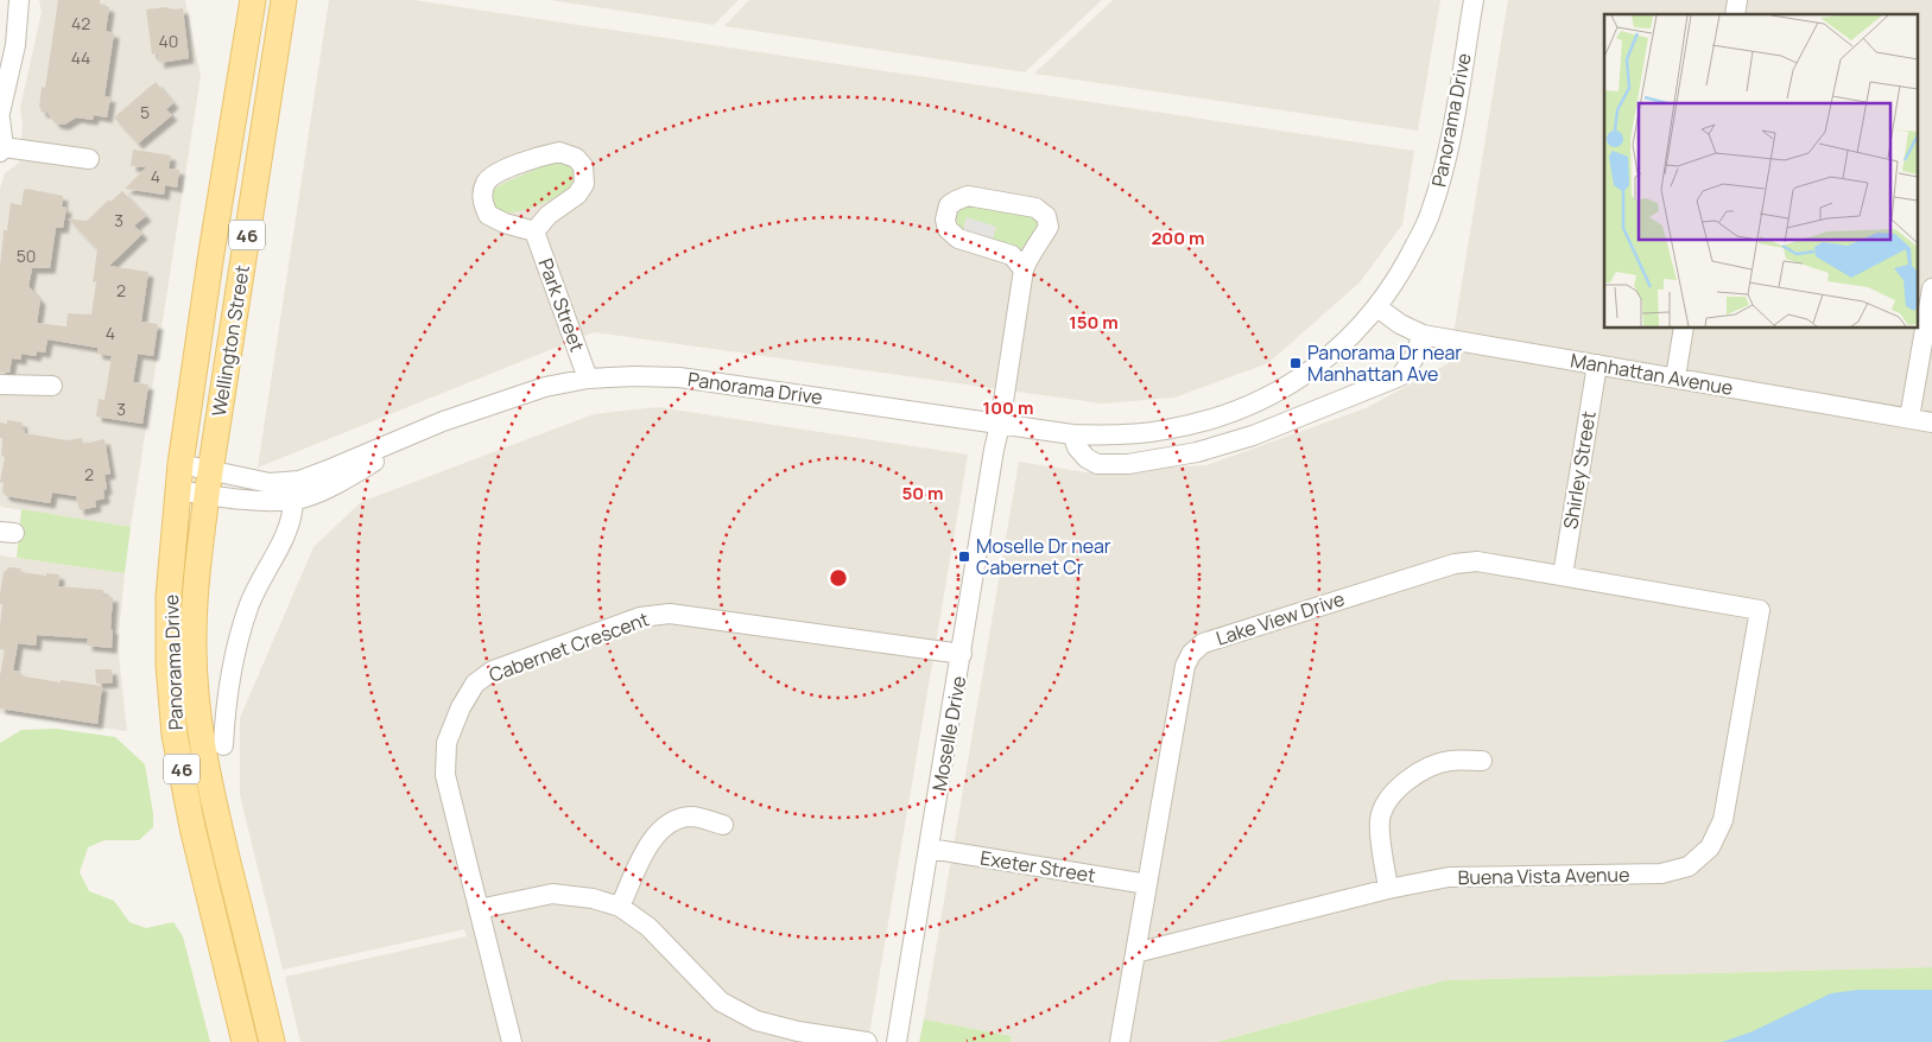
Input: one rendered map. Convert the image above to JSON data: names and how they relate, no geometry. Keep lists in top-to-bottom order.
{
  "streets": {
    "main road": ["Panorama Drive", "46", "Wellington Street"],
    "street": [
      "Park Street",
      "Manhattan Avenue",
      "Shirley Street",
      "Lake View Drive",
      "Cabernet Crescent",
      "Moselle Drive",
      "Exeter Street",
      "Buena Vista Avenue"
    ]
  },
  "crossings": [
    ["Panorama Drive", "Park Street"],
    ["Panorama Drive", "Wellington Street"],
    ["Panorama Drive", "Manhattan Avenue"],
    ["Panorama Drive", "Moselle Drive"],
    ["Manhattan Avenue", "Shirley Street"],
    ["Shirley Street", "Lake View Drive"],
    ["Lake View Drive", "Exeter Street"],
    ["Lake View Drive", "Buena Vista Avenue"],
    ["Cabernet Crescent", "Moselle Drive"],
    ["Moselle Drive", "Exeter Street"]
  ],
  "places": {
    "transit": ["Panorama Dr near Manhattan Ave", "Moselle Dr near Cabernet Cr"]
  },
  "house_numbers": [
    "42",
    "40",
    "44",
    "5",
    "4",
    "3",
    "50",
    "2",
    "4",
    "3",
    "2"
  ],
  "rings": [
    "200 m",
    "150 m",
    "100 m",
    "50 m"
  ]
}
